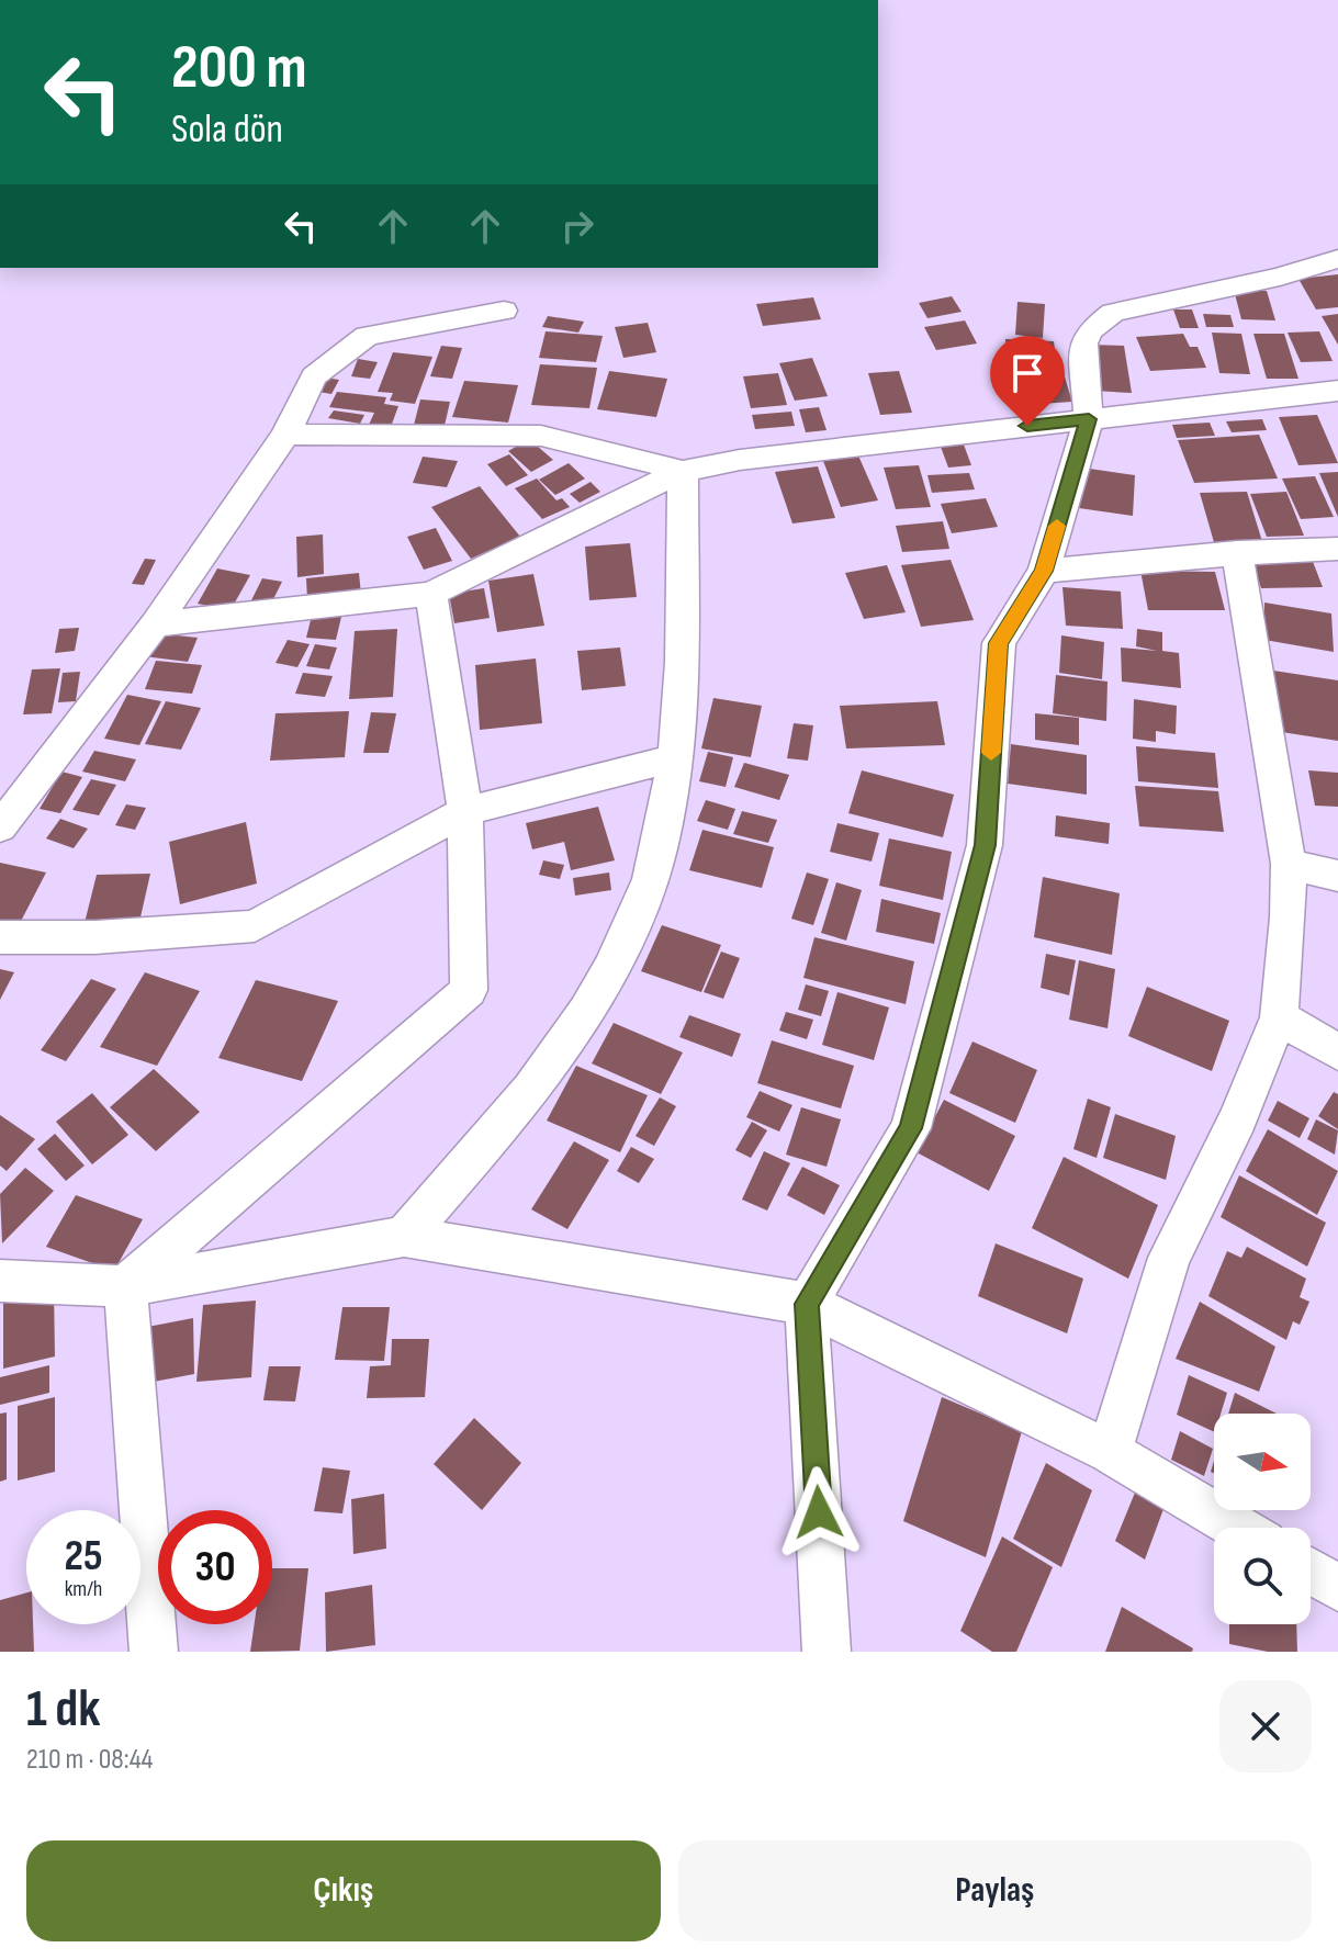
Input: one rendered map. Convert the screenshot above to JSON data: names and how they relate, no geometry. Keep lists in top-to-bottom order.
{
  "north": "right",
  "page": {
    "turn": ["200 m", "Sola dön"],
    "speed": "25 km/h",
    "limit": "30",
    "heading": ["1 dk", "210 m · 08:44"],
    "buttons": ["Çıkış", "Paylaş"]
  }
}
